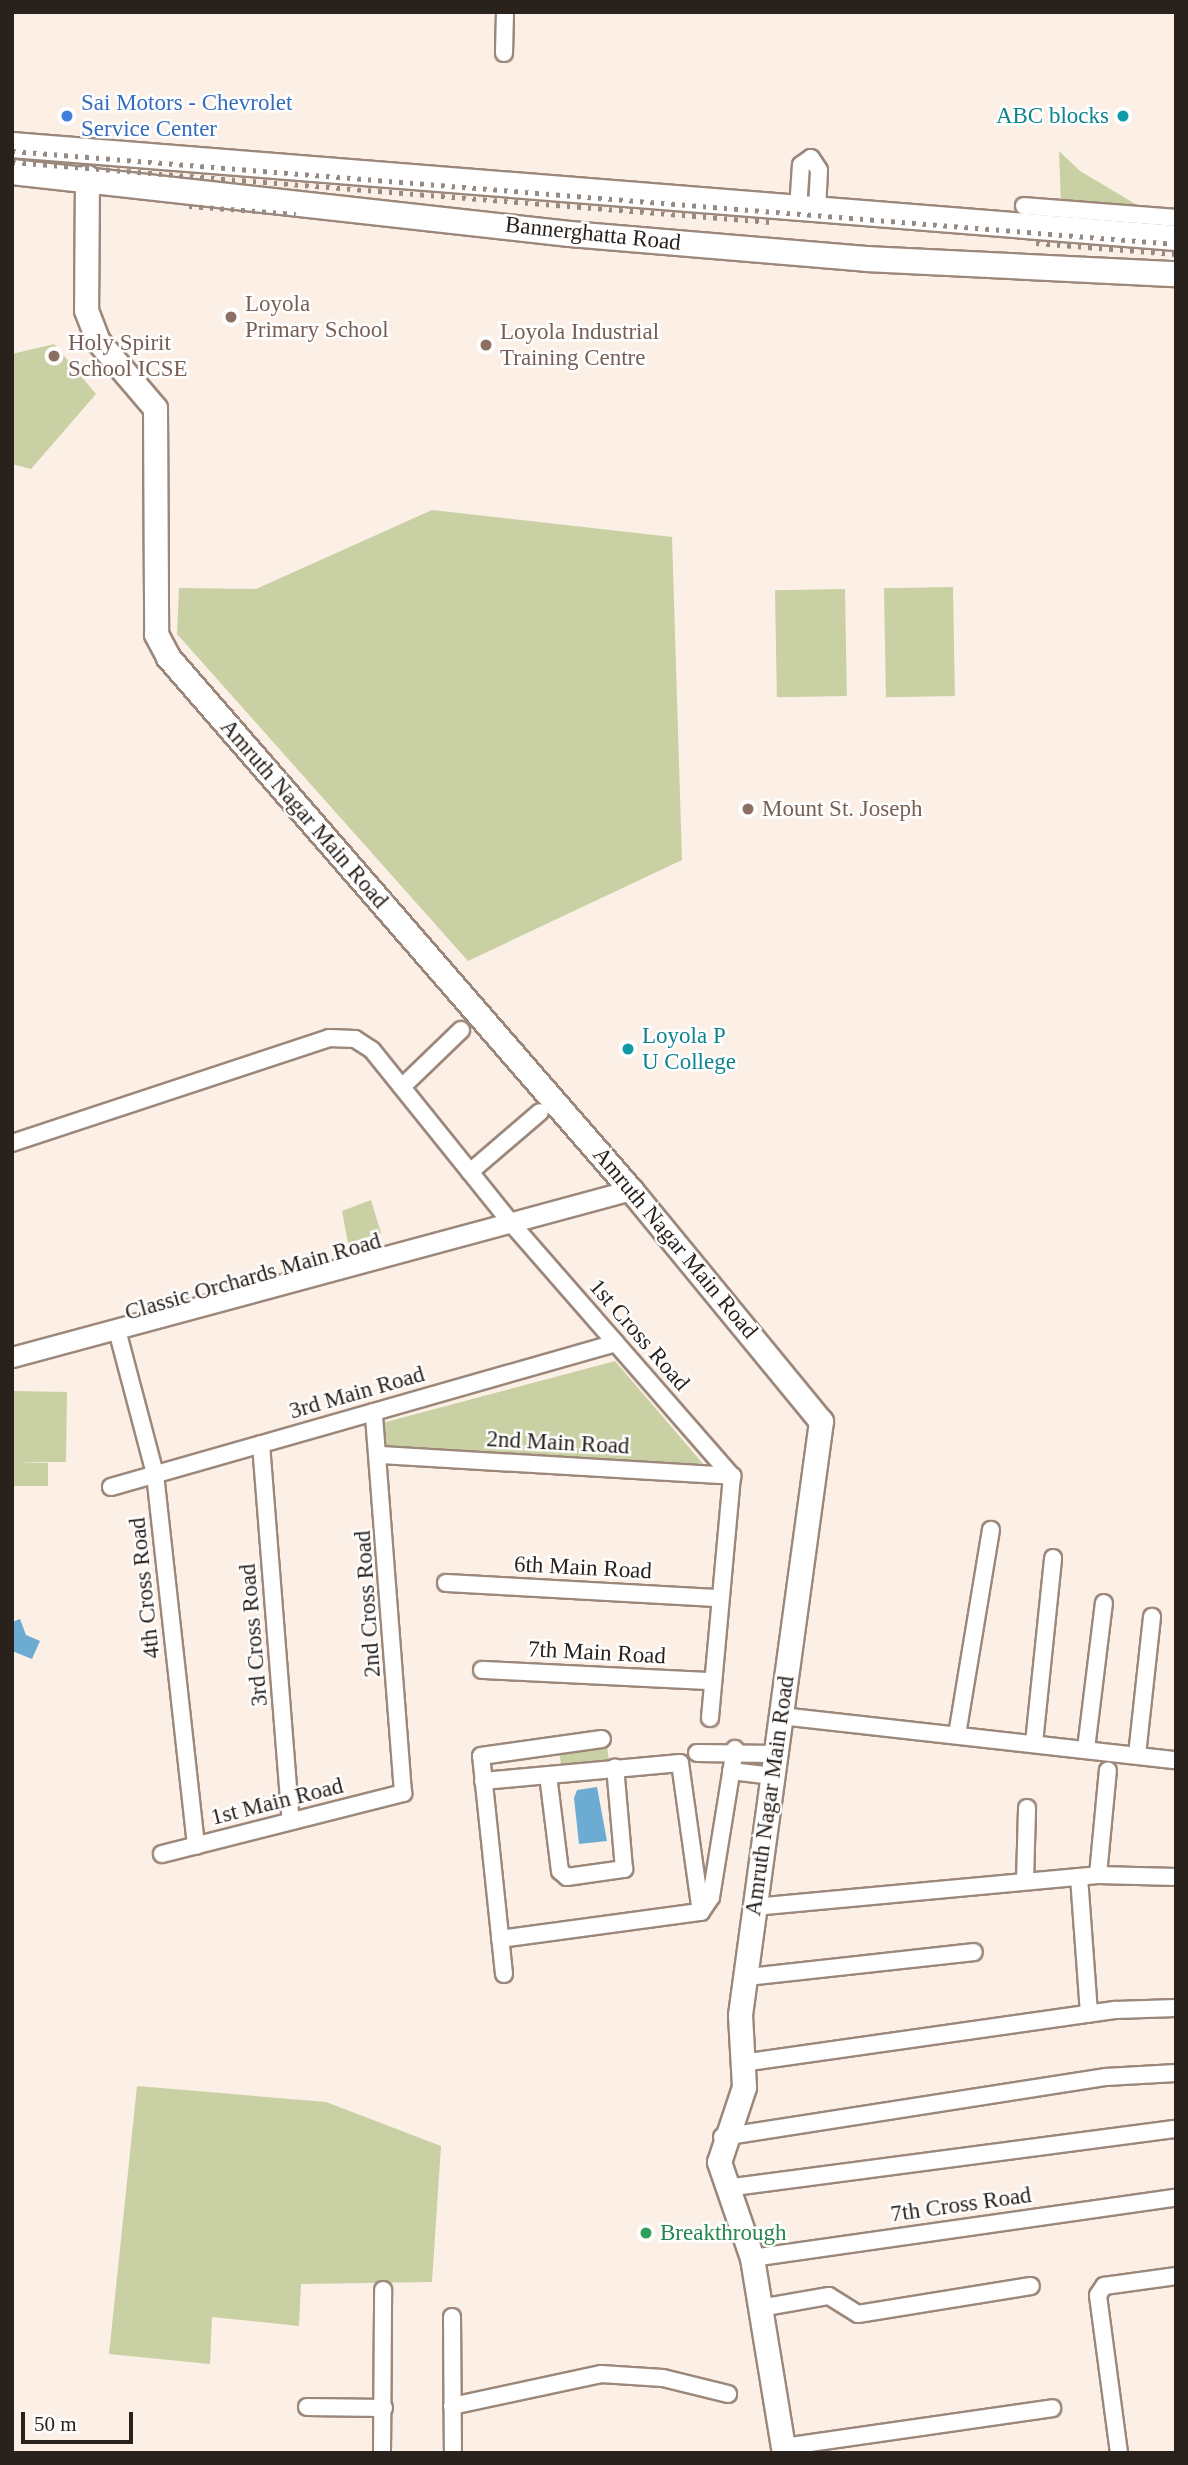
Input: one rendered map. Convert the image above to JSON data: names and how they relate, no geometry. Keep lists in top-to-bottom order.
{
  "streets": {
    "main road": ["Bannerghatta Road", "Amruth Nagar Main Road"],
    "street": [
      "Classic Orchards Main Road",
      "1st Cross Road",
      "3rd Main Road",
      "2nd Main Road",
      "6th Main Road",
      "4th Cross Road",
      "2nd Cross Road",
      "3rd Cross Road",
      "7th Main Road",
      "1st Main Road",
      "7th Cross Road"
    ]
  },
  "crossings": [
    ["Bannerghatta Road", "Amruth Nagar Main Road"],
    ["Amruth Nagar Main Road", "Classic Orchards Main Road"],
    ["Amruth Nagar Main Road", "7th Cross Road"],
    ["Classic Orchards Main Road", "1st Cross Road"],
    ["Classic Orchards Main Road", "4th Cross Road"],
    ["1st Cross Road", "3rd Main Road"],
    ["1st Cross Road", "2nd Main Road"],
    ["3rd Main Road", "4th Cross Road"],
    ["3rd Main Road", "2nd Cross Road"],
    ["3rd Main Road", "3rd Cross Road"],
    ["2nd Main Road", "2nd Cross Road"],
    ["4th Cross Road", "1st Main Road"],
    ["2nd Cross Road", "1st Main Road"],
    ["3rd Cross Road", "1st Main Road"]
  ],
  "places": [
    "Sai Motors - Chevrolet Service Center",
    "ABC blocks",
    "Loyola Primary School",
    "Loyola Industrial Training Centre",
    "Holy Spirit School ICSE",
    "Mount St. Joseph",
    "Loyola P U College",
    "Breakthrough"
  ],
  "scale_bar": "50 m"
}
